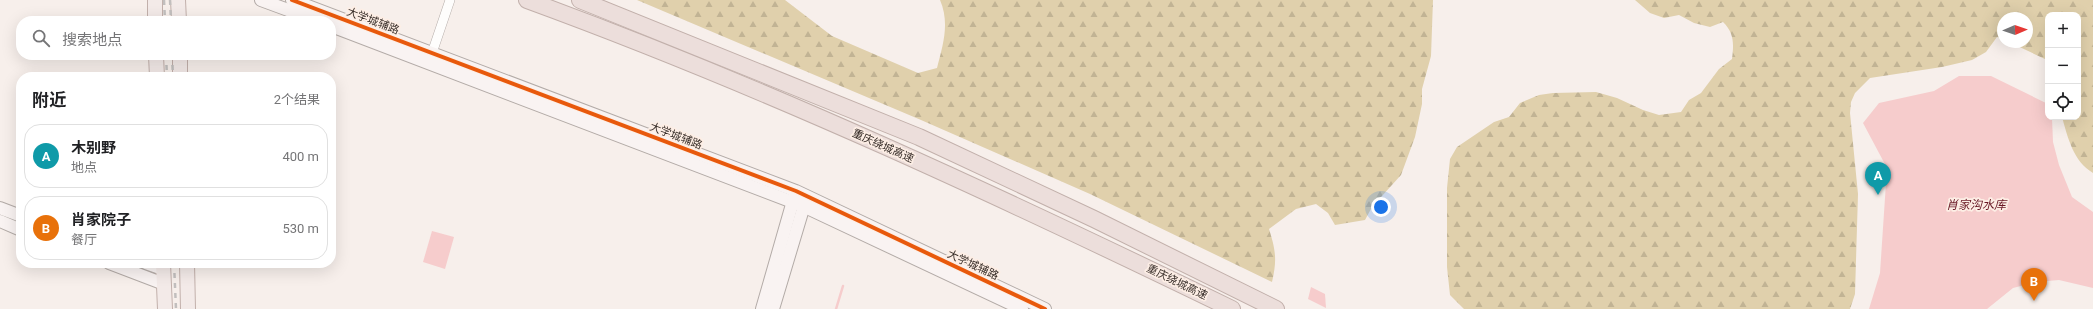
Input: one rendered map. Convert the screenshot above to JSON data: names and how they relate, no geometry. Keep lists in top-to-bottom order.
{
  "streets": {
    "highway": ["重庆绕城高速"],
    "street": ["大学城辅路"]
  },
  "water": ["肖家沟水库"],
  "north": "right",
  "page": {
    "map_buttons": ["+", "−"],
    "search": "搜索地点",
    "heading": ["附近", "2个结果"],
    "list": [
      {
        "mark": "A",
        "name": "木别野",
        "note": "地点",
        "value": "400 m"
      },
      {
        "mark": "B",
        "name": "肖家院子",
        "note": "餐厅",
        "value": "530 m"
      }
    ],
    "pins": ["A", "B"]
  }
}
